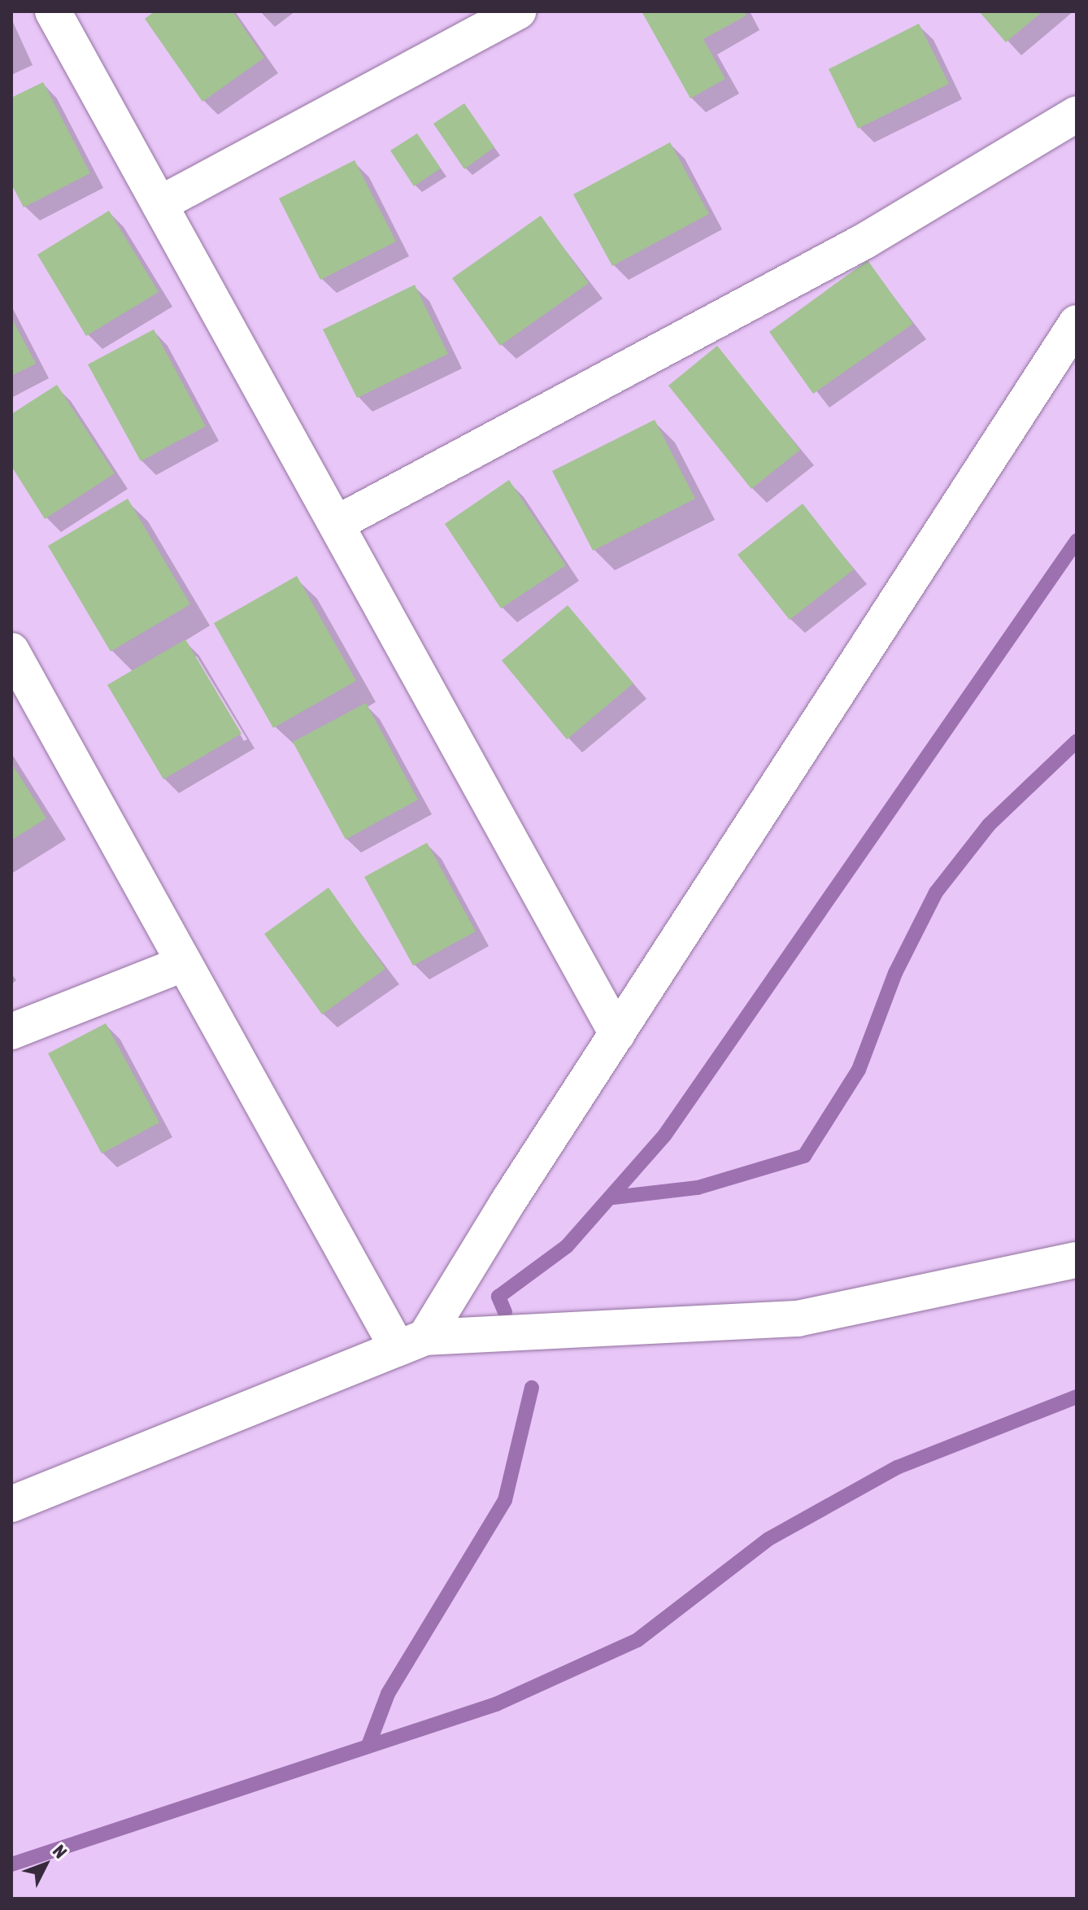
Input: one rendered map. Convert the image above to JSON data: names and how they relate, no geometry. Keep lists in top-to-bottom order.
{
  "north": "top right"
}
